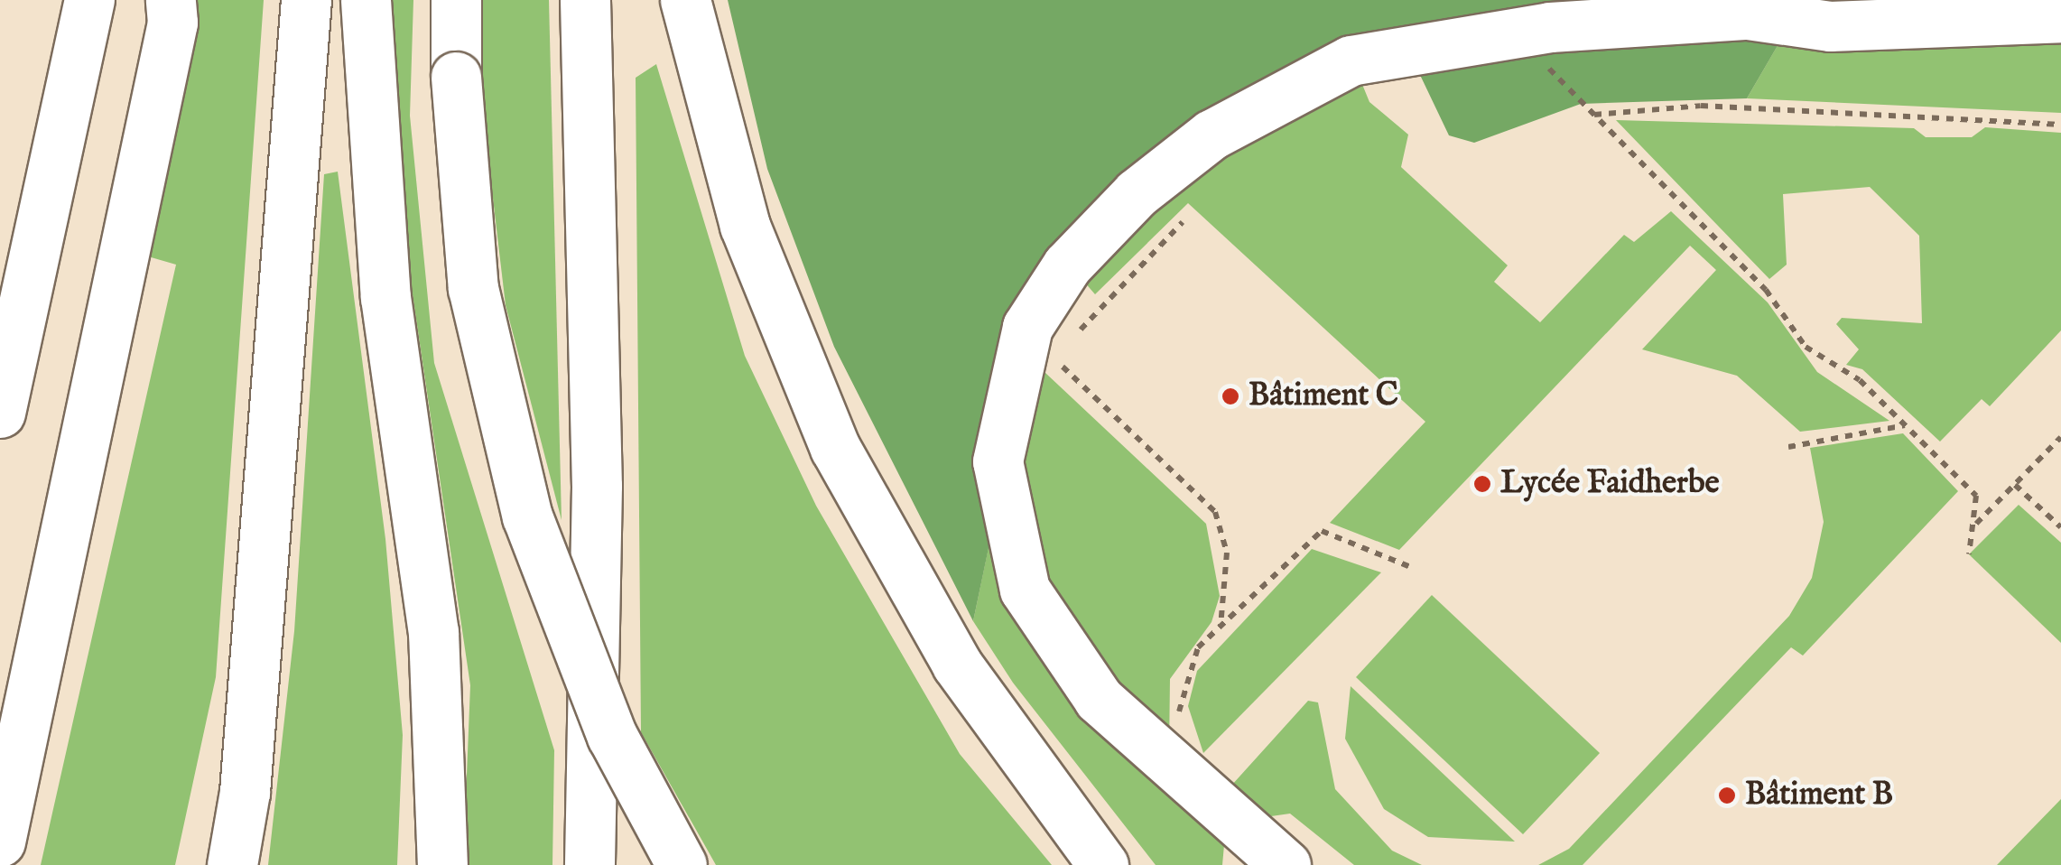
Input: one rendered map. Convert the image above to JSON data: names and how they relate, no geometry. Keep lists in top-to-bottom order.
{
  "places": ["Bâtiment C", "Lycée Faidherbe", "Bâtiment B"]
}
